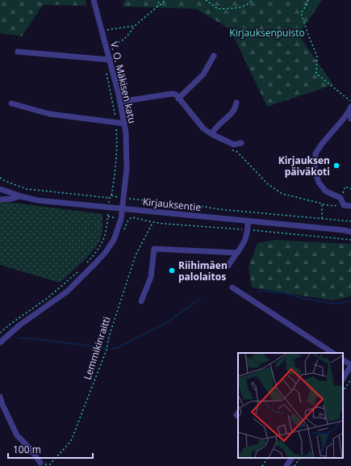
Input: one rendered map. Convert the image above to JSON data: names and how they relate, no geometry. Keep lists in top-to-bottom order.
{
  "streets": {
    "street": ["V. O. Mäkisen katu", "Kirjauksentie"],
    "path": ["Lemmikinraitti"]
  },
  "crossings": [
    ["V. O. Mäkisen katu", "Kirjauksentie"]
  ],
  "parks": ["Kirjauksenpuisto"],
  "places": ["Kirjauksen päiväkoti", "Riihimäen palolaitos"],
  "scale_bar": "100 m"
}
